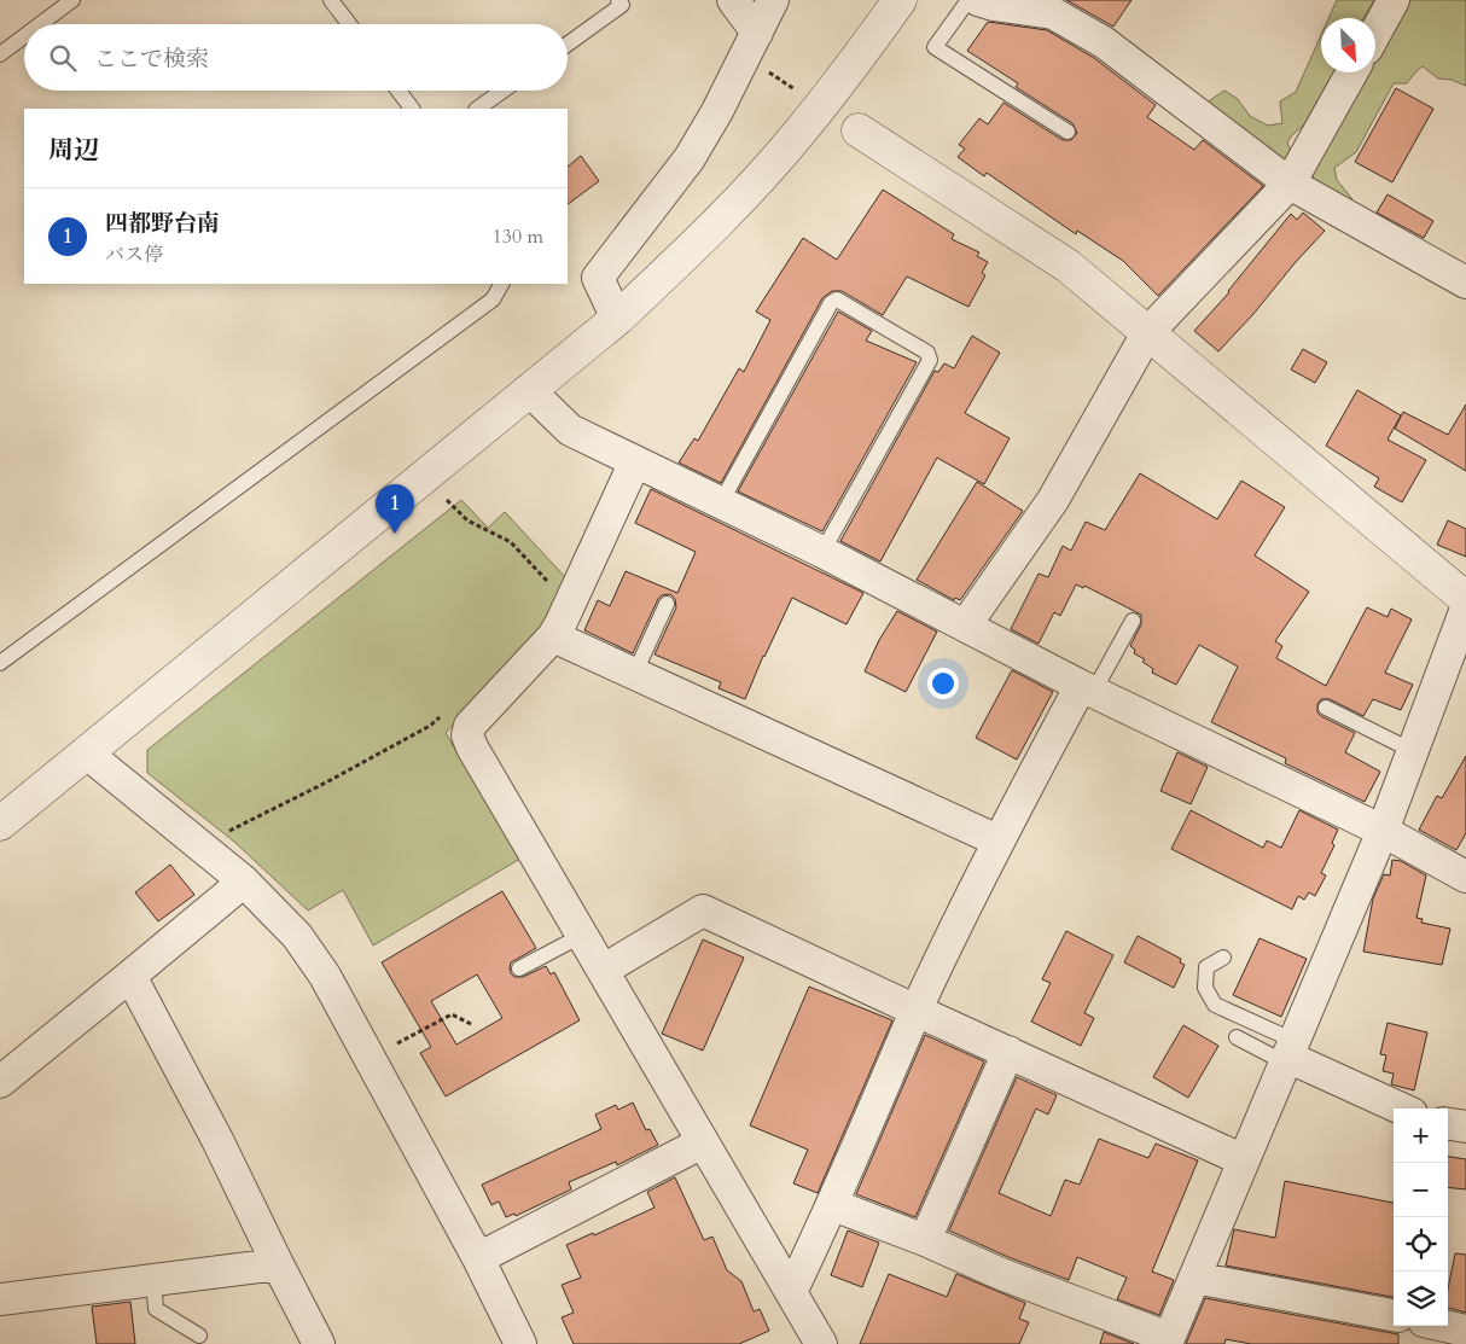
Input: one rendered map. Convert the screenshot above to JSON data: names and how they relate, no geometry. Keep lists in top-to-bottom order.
{
  "north": "bottom right",
  "page": {
    "search": "ここで検索",
    "heading": "周辺",
    "list": [
      {
        "mark": "1",
        "name": "四都野台南",
        "note": "バス停",
        "value": "130 m"
      }
    ],
    "pins": "1",
    "map_buttons": ["+", "−"]
  }
}
